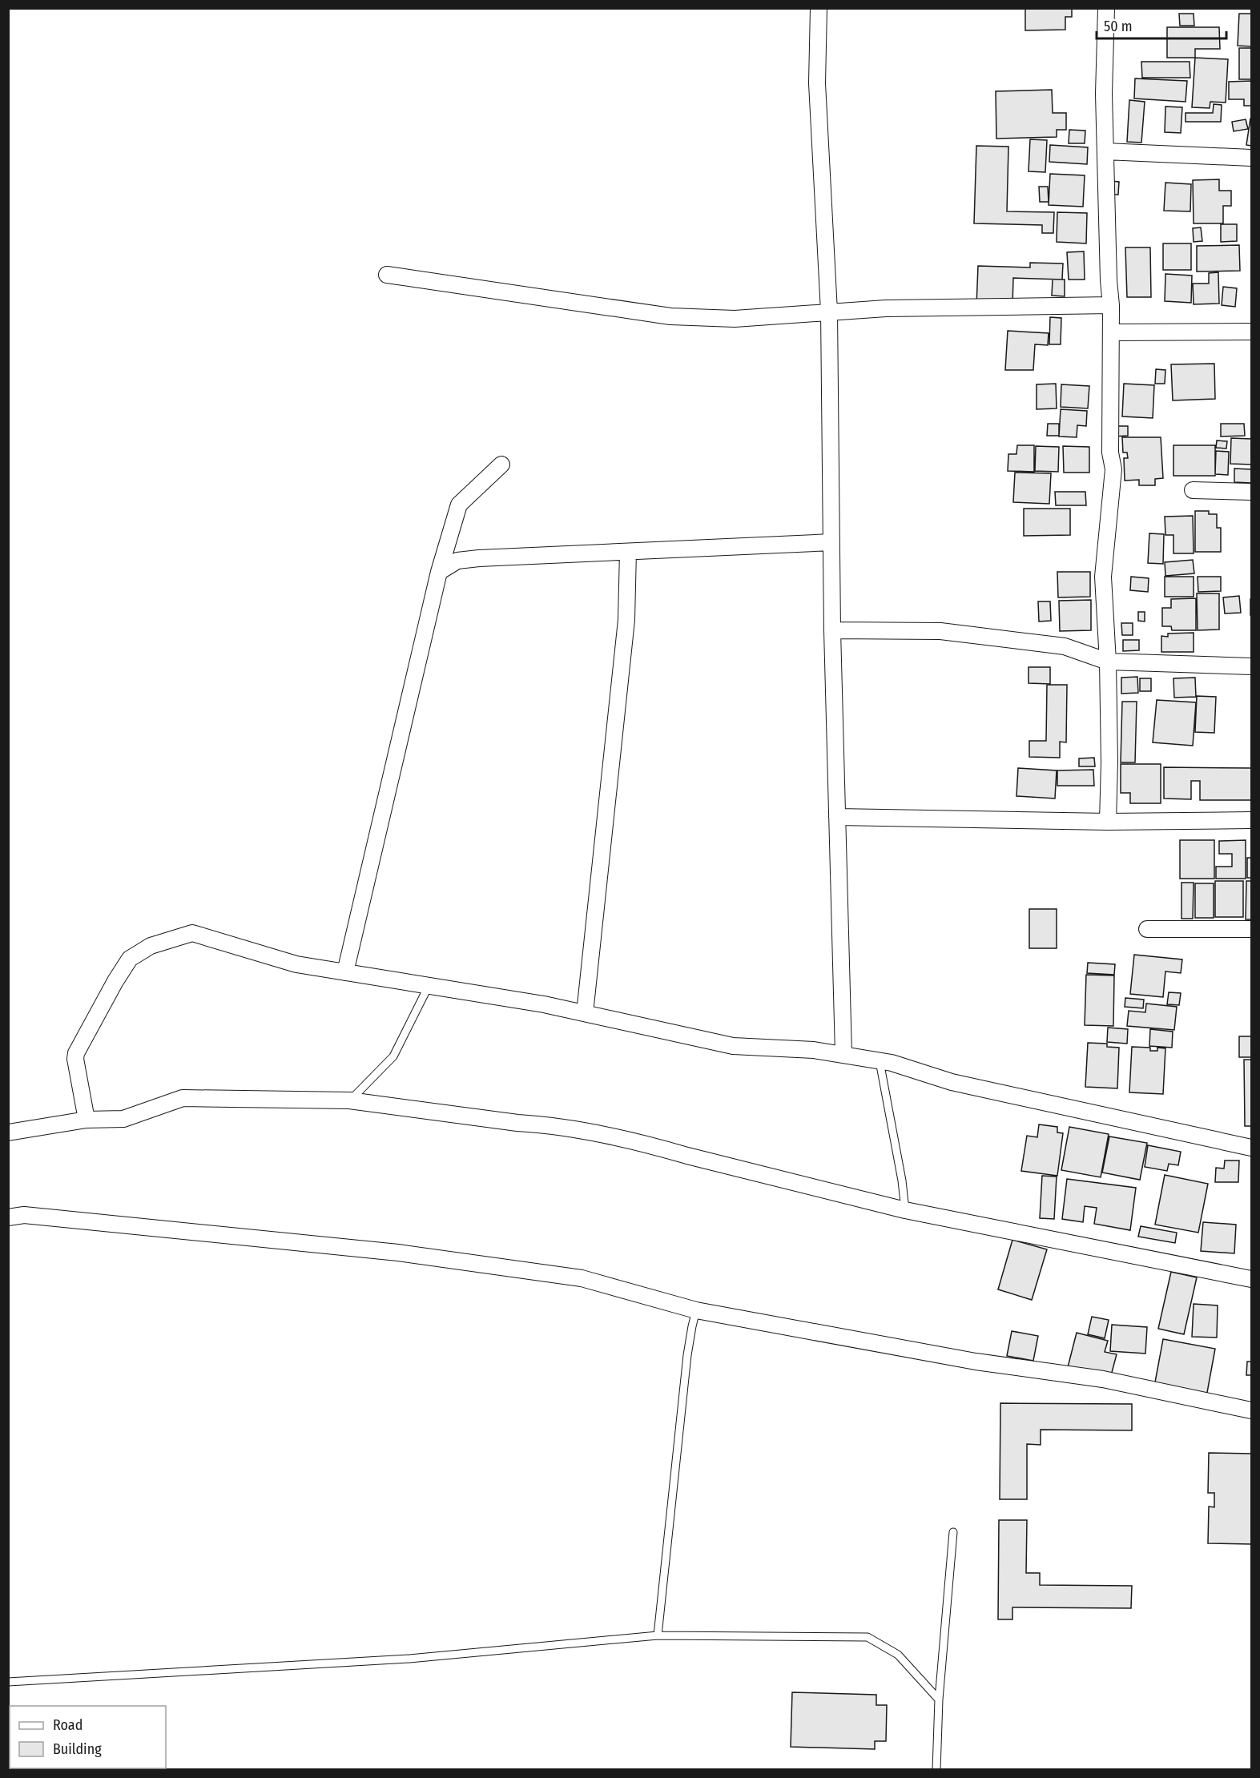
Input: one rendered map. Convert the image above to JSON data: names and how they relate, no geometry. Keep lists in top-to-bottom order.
{
  "legend": ["Road", "Building"],
  "scale_bar": "50 m"
}
